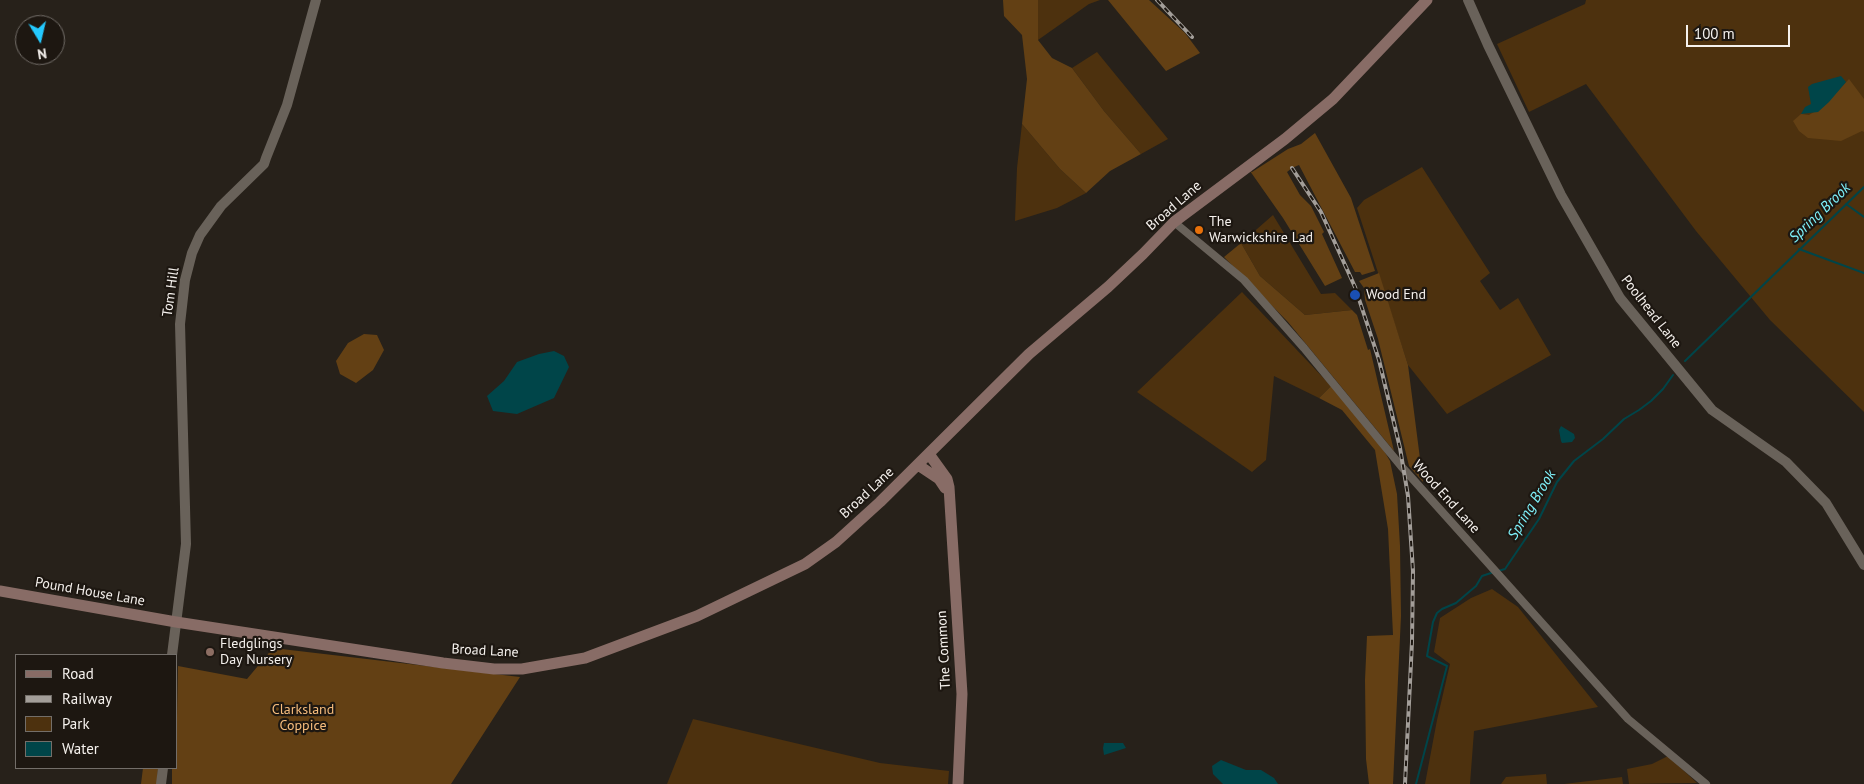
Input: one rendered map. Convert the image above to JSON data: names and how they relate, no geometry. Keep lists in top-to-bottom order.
{
  "streets": {
    "main road": ["Broad Lane", "Pound House Lane", "The Common"],
    "street": ["Tom Hill", "Poolhead Lane", "Wood End Lane"]
  },
  "crossings": [
    ["Broad Lane", "Tom Hill"],
    ["Broad Lane", "Wood End Lane"],
    ["Broad Lane", "Pound House Lane"],
    ["Broad Lane", "The Common"],
    ["Tom Hill", "Pound House Lane"]
  ],
  "water": ["Spring Brook"],
  "parks": ["Clarksland Coppice"],
  "places": ["The Warwickshire Lad", "Wood End", "Fledglings Day Nursery"],
  "legend": [
    "Road",
    "Railway",
    "Park",
    "Water"
  ],
  "scale_bar": "100 m",
  "north": "bottom"
}
